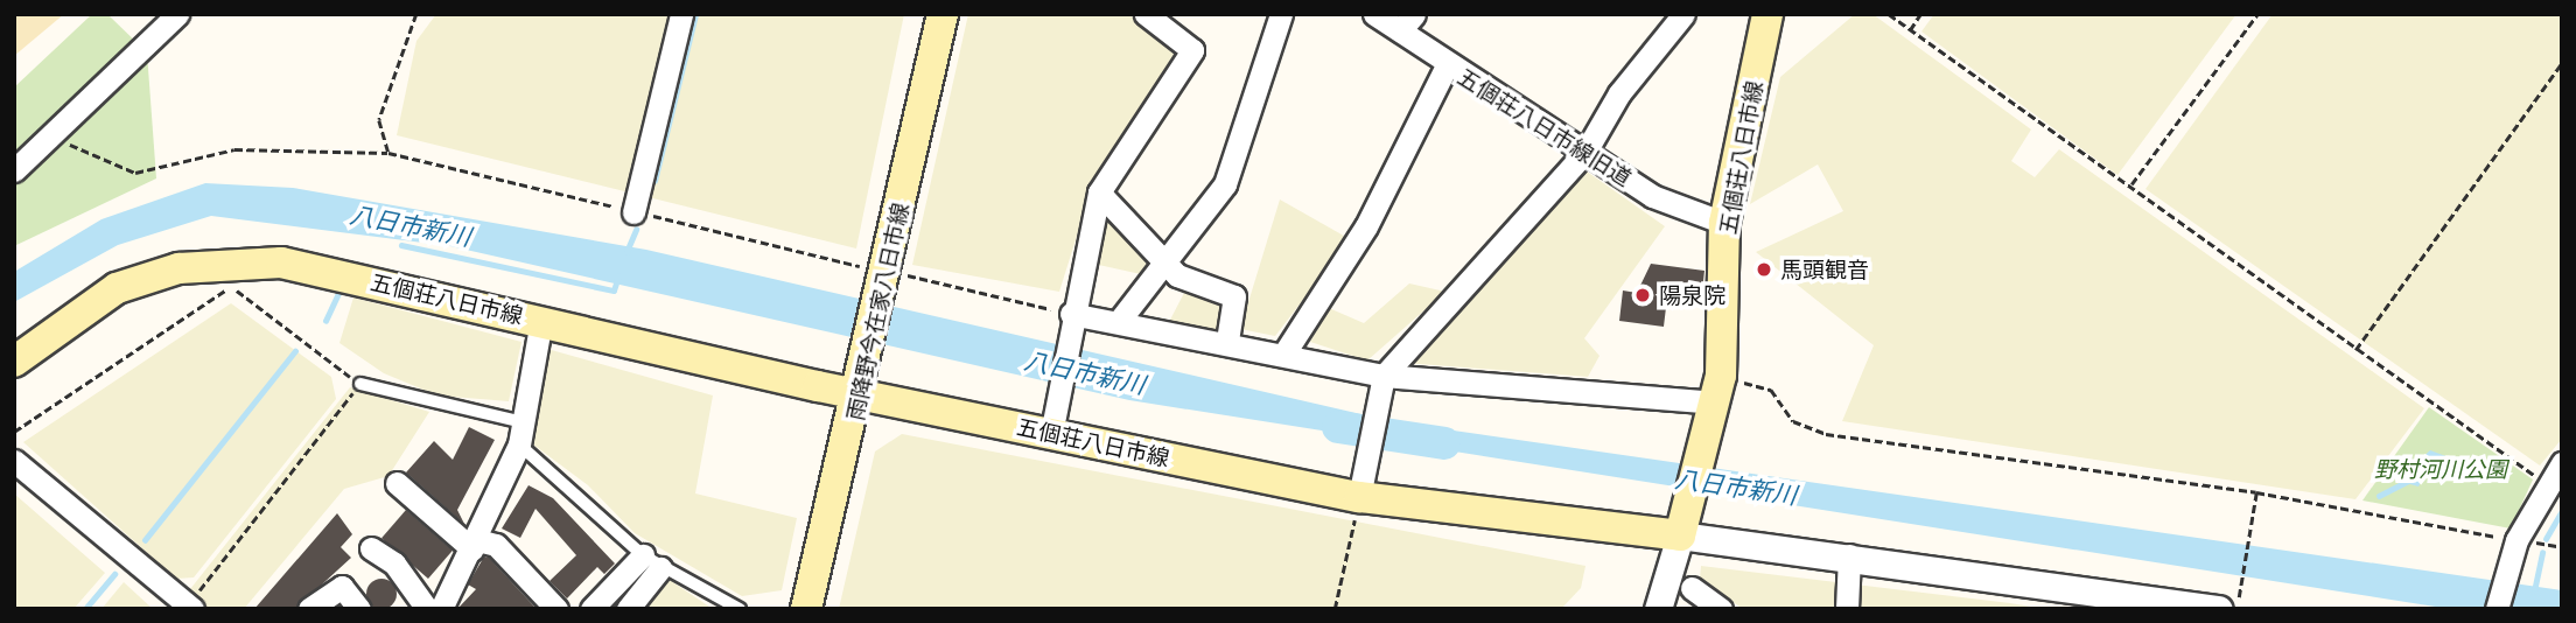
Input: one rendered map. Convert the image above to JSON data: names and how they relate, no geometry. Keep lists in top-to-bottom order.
{
  "streets": {
    "main road": ["五個荘八日市線", "雨降野今在家八日市線"],
    "street": ["五個荘八日市線旧道"]
  },
  "crossings": [
    ["五個荘八日市線旧道", "五個荘八日市線"],
    ["五個荘八日市線", "雨降野今在家八日市線"]
  ],
  "water": ["八日市新川"],
  "parks": ["野村河川公園"],
  "places": ["馬頭観音", "陽泉院"]
}
